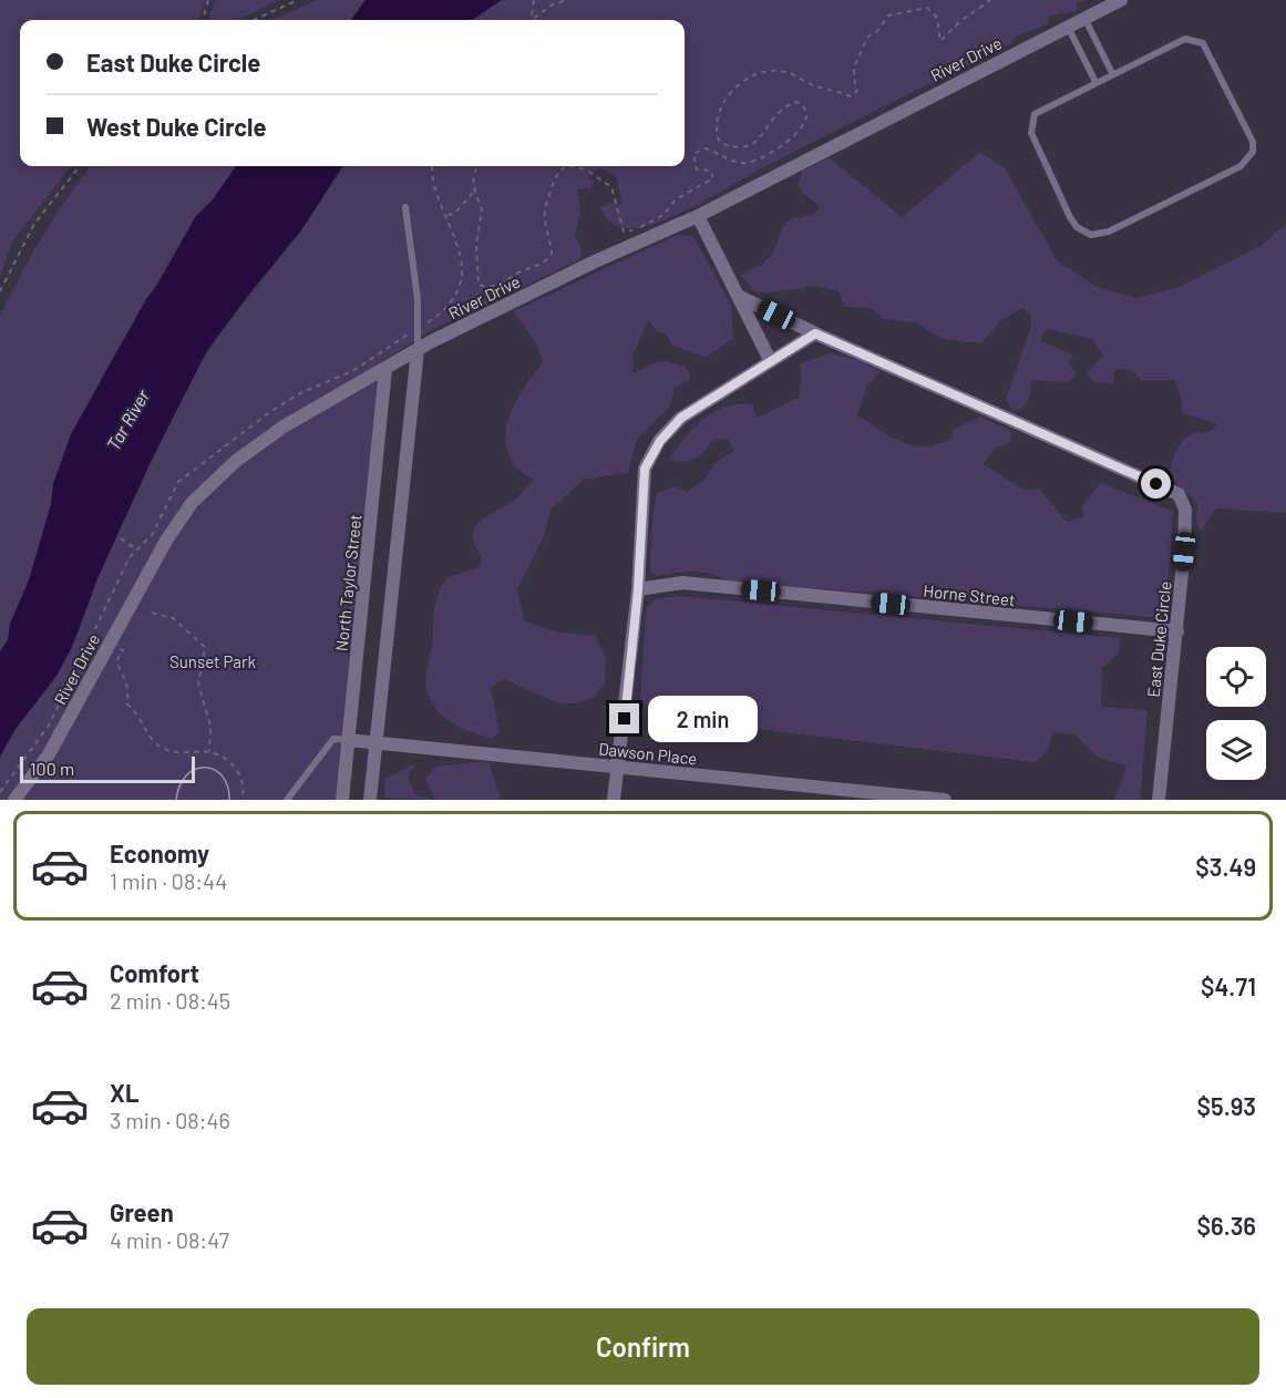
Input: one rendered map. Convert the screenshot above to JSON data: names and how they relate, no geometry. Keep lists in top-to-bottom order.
{
  "streets": {
    "street": [
      "River Drive",
      "North Taylor Street",
      "Horne Street",
      "East Duke Circle",
      "Dawson Place"
    ]
  },
  "crossings": [
    ["River Drive", "North Taylor Street"],
    ["North Taylor Street", "Dawson Place"],
    ["Horne Street", "East Duke Circle"]
  ],
  "water": ["Tar River"],
  "parks": ["Sunset Park"],
  "scale_bar": "100 m",
  "page": {
    "banner": ["East Duke Circle", "West Duke Circle"],
    "bubble": "2 min",
    "scale": "100 m",
    "list": [
      {
        "name": "Economy",
        "note": "1 min · 08:44",
        "value": "$3.49"
      },
      {
        "name": "Comfort",
        "note": "2 min · 08:45",
        "value": "$4.71"
      },
      {
        "name": "XL",
        "note": "3 min · 08:46",
        "value": "$5.93"
      },
      {
        "name": "Green",
        "note": "4 min · 08:47",
        "value": "$6.36"
      }
    ],
    "buttons": "Confirm"
  }
}
